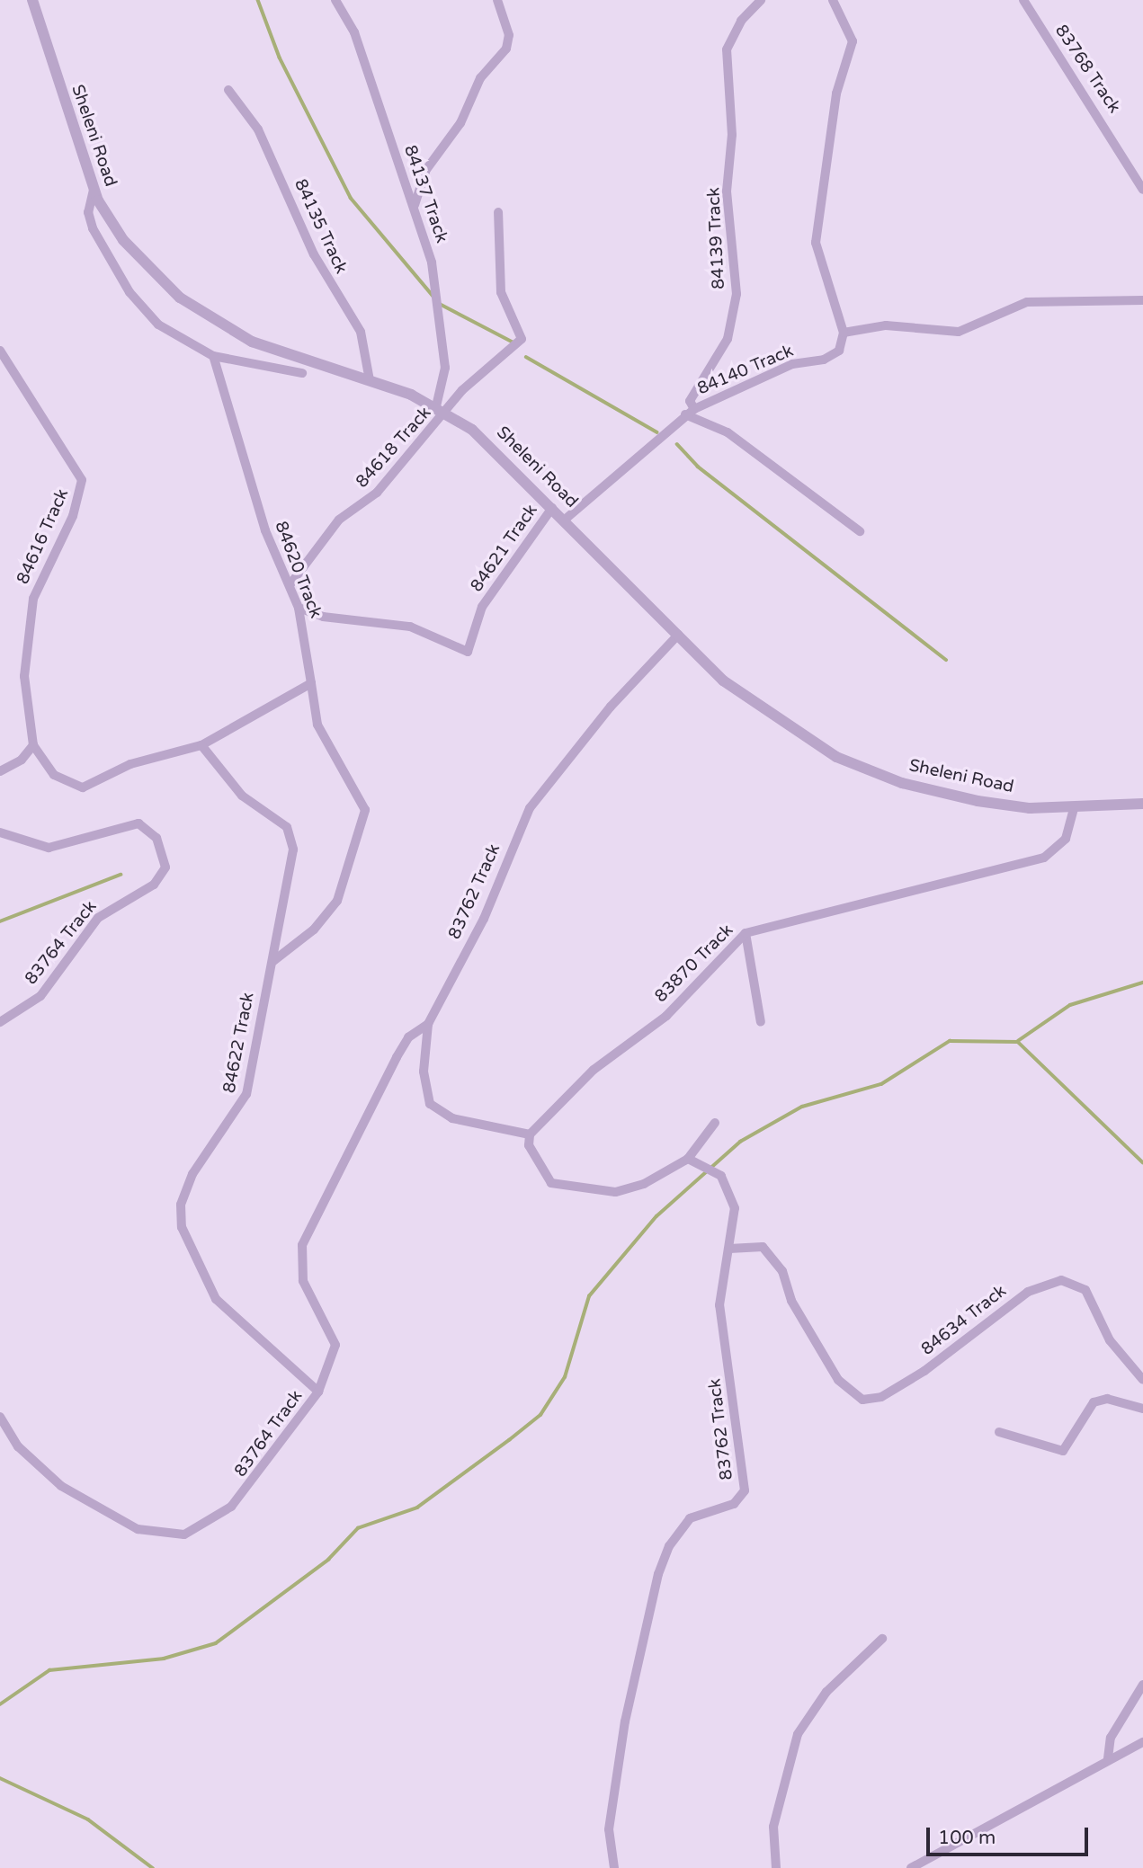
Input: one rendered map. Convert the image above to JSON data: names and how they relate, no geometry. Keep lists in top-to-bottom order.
{
  "streets": {
    "street": [
      "83768 Track",
      "Sheleni Road",
      "84137 Track",
      "84135 Track",
      "84139 Track",
      "84140 Track",
      "84618 Track",
      "84616 Track",
      "84621 Track",
      "84620 Track",
      "83762 Track",
      "83764 Track",
      "83870 Track",
      "84622 Track",
      "84634 Track"
    ]
  },
  "crossings": [
    ["Sheleni Road", "84137 Track"],
    ["Sheleni Road", "84135 Track"],
    ["Sheleni Road", "84140 Track"],
    ["Sheleni Road", "84618 Track"],
    ["Sheleni Road", "84621 Track"],
    ["Sheleni Road", "83762 Track"],
    ["Sheleni Road", "83870 Track"],
    ["84137 Track", "84618 Track"],
    ["84139 Track", "84140 Track"],
    ["84618 Track", "84620 Track"],
    ["84621 Track", "84620 Track"],
    ["84620 Track", "84622 Track"],
    ["83762 Track", "83764 Track"],
    ["83762 Track", "83870 Track"],
    ["83762 Track", "84634 Track"],
    ["83764 Track", "84622 Track"]
  ],
  "scale_bar": "100 m"
}
